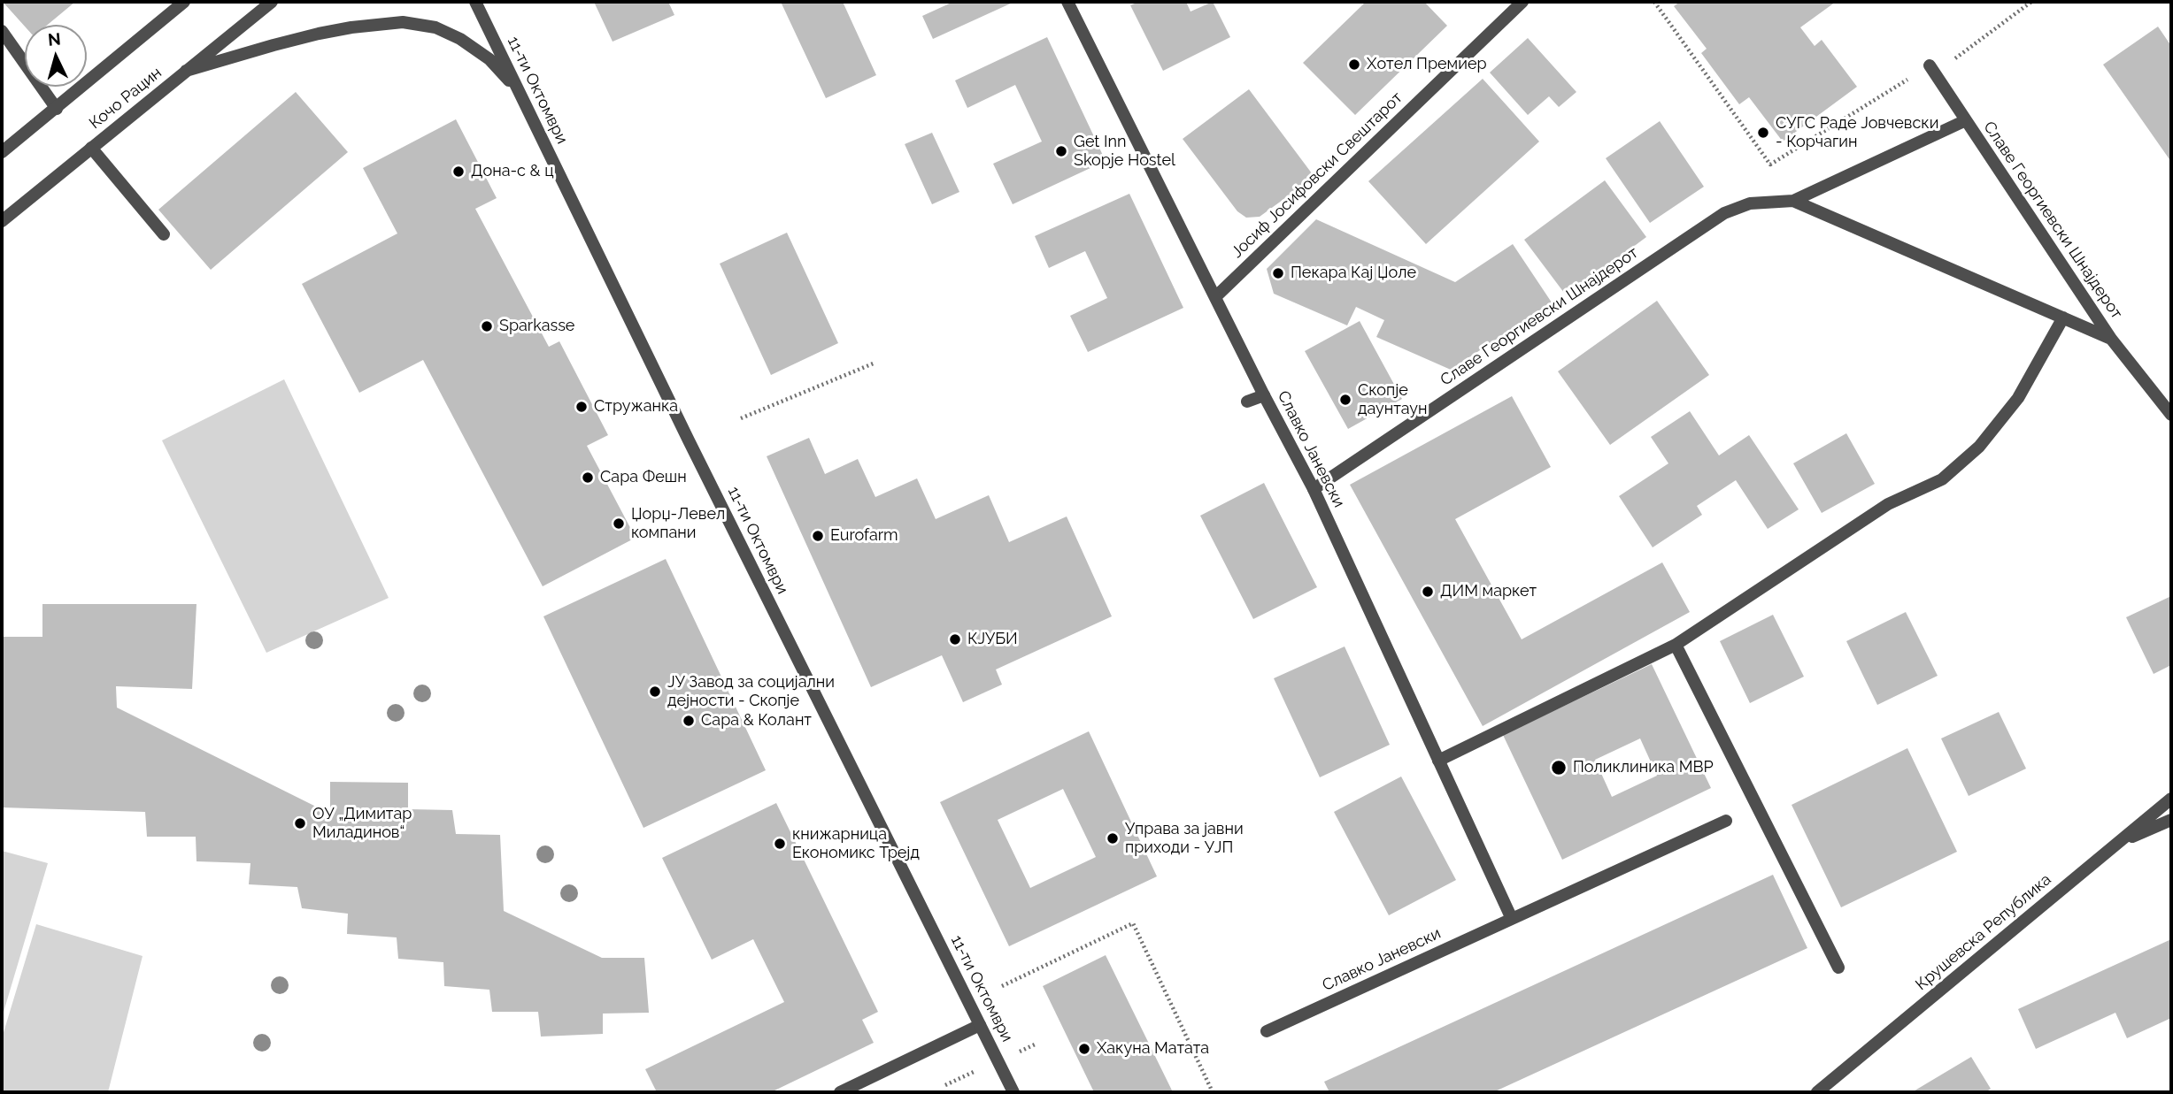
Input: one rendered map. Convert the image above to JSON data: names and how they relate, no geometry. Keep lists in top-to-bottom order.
{
  "streets": {
    "street": [
      "11-ти Октомври",
      "Кочо Рацин",
      "Јосиф Јосифовски Свештарот",
      "Славе Георгиевски Шнајдерот",
      "Славко Јаневски",
      "Крушевска Република"
    ]
  },
  "crossings": [
    ["Јосиф Јосифовски Свештарот", "Славко Јаневски"],
    ["Славе Георгиевски Шнајдерот", "Славко Јаневски"]
  ],
  "places": [
    "Хотел Премиер",
    "СУГС Раде Јовчевски - Корчагин",
    "Get Inn Skopje Hostel",
    "Дона-с & ц",
    "Пекара Кај Џоле",
    "Sparkasse",
    "Скопје даунтаун",
    "Стружанка",
    "Сара Фешн",
    "Џорџ-Левел компани",
    "Eurofarm",
    "ДИМ маркет",
    "КЈУБИ",
    "ЈУ Завод за социјални дејности - Скопје",
    "Сара & Колант",
    "Поликлиника МВР",
    "ОУ „Димитар Миладинов“",
    "Управа за јавни приходи - УЈП",
    "книжарница Економикс Трејд",
    "Хакуна Матата"
  ],
  "north": "top"
}
